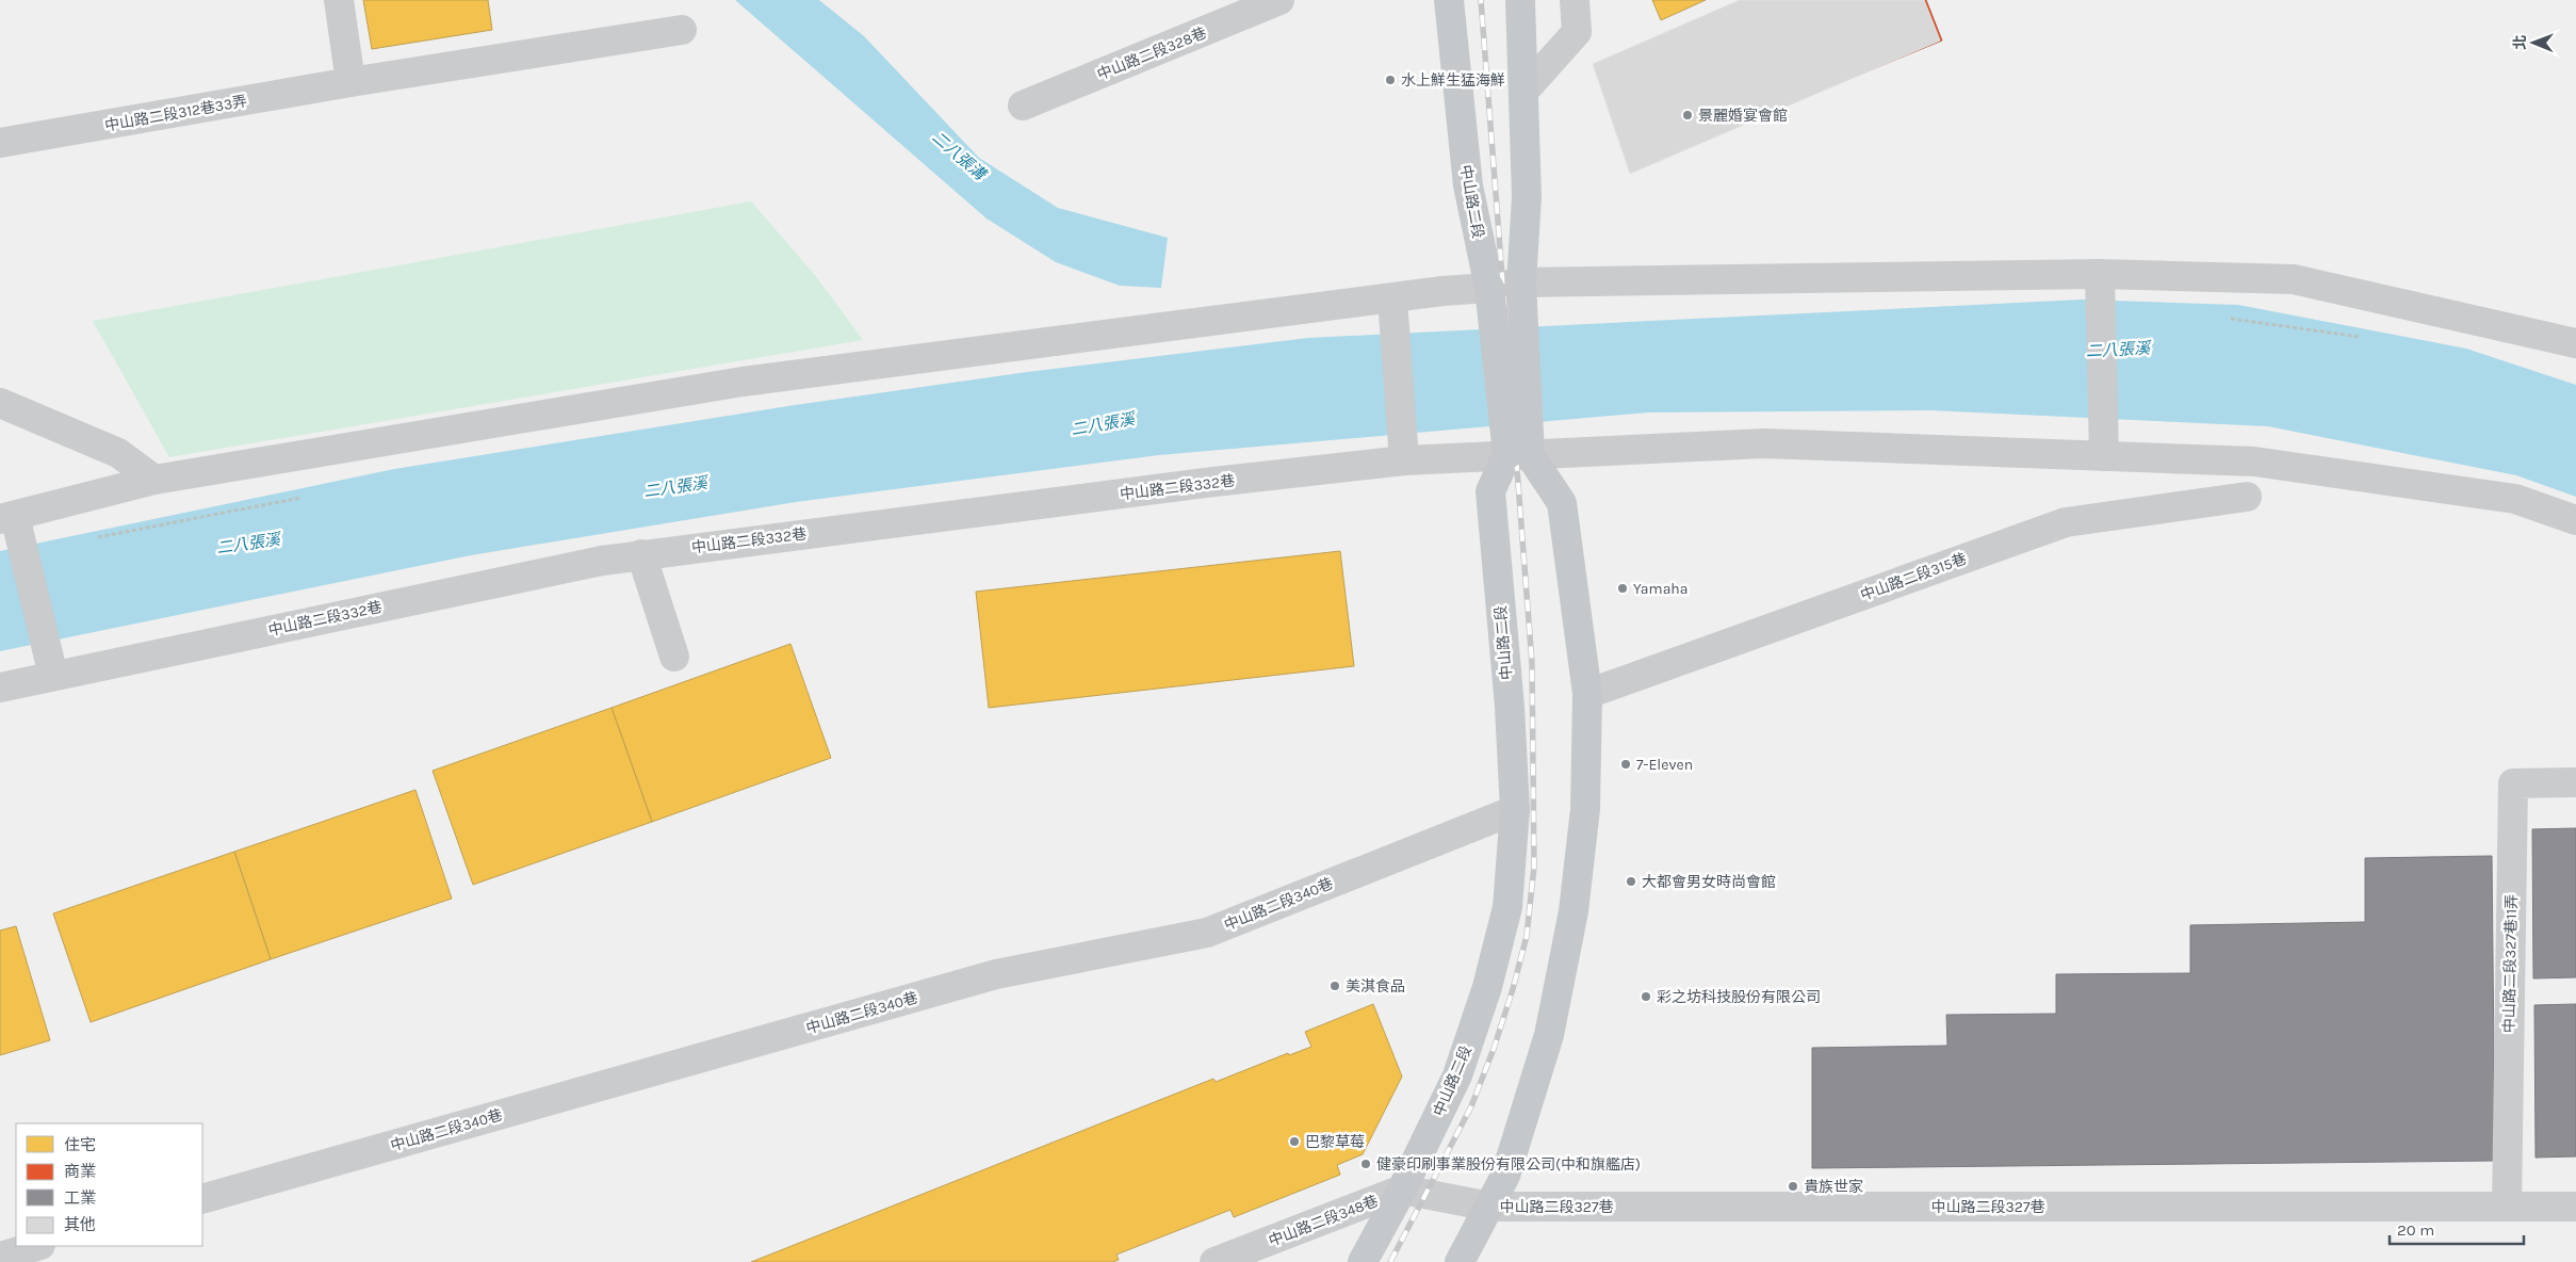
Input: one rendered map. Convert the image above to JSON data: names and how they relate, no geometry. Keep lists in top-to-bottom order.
{
  "streets": {
    "main road": ["中山路二段"],
    "street": [
      "中山路二段328巷",
      "中山路二段312巷33弄",
      "中山路二段332巷",
      "中山路二段315巷",
      "中山路二段340巷",
      "中山路二段327巷11弄",
      "中山路二段327巷",
      "中山路二段348巷"
    ]
  },
  "crossings": [
    ["中山路二段", "中山路二段332巷"],
    ["中山路二段", "中山路二段315巷"],
    ["中山路二段", "中山路二段340巷"],
    ["中山路二段", "中山路二段327巷"],
    ["中山路二段", "中山路二段348巷"],
    ["中山路二段327巷11弄", "中山路二段327巷"],
    ["中山路二段327巷", "中山路二段348巷"]
  ],
  "water": ["二八張溝", "二八張溪"],
  "places": [
    "水上鮮生猛海鮮",
    "景麗婚宴會館",
    "Yamaha",
    "7-Eleven",
    "大都會男女時尚會館",
    "美淇食品",
    "彩之坊科技股份有限公司",
    "巴黎草莓",
    "健豪印刷事業股份有限公司(中和旗艦店)",
    "貴族世家"
  ],
  "legend": [
    "住宅",
    "商業",
    "工業",
    "其他"
  ],
  "scale_bar": "20 m",
  "north": "left"
}
